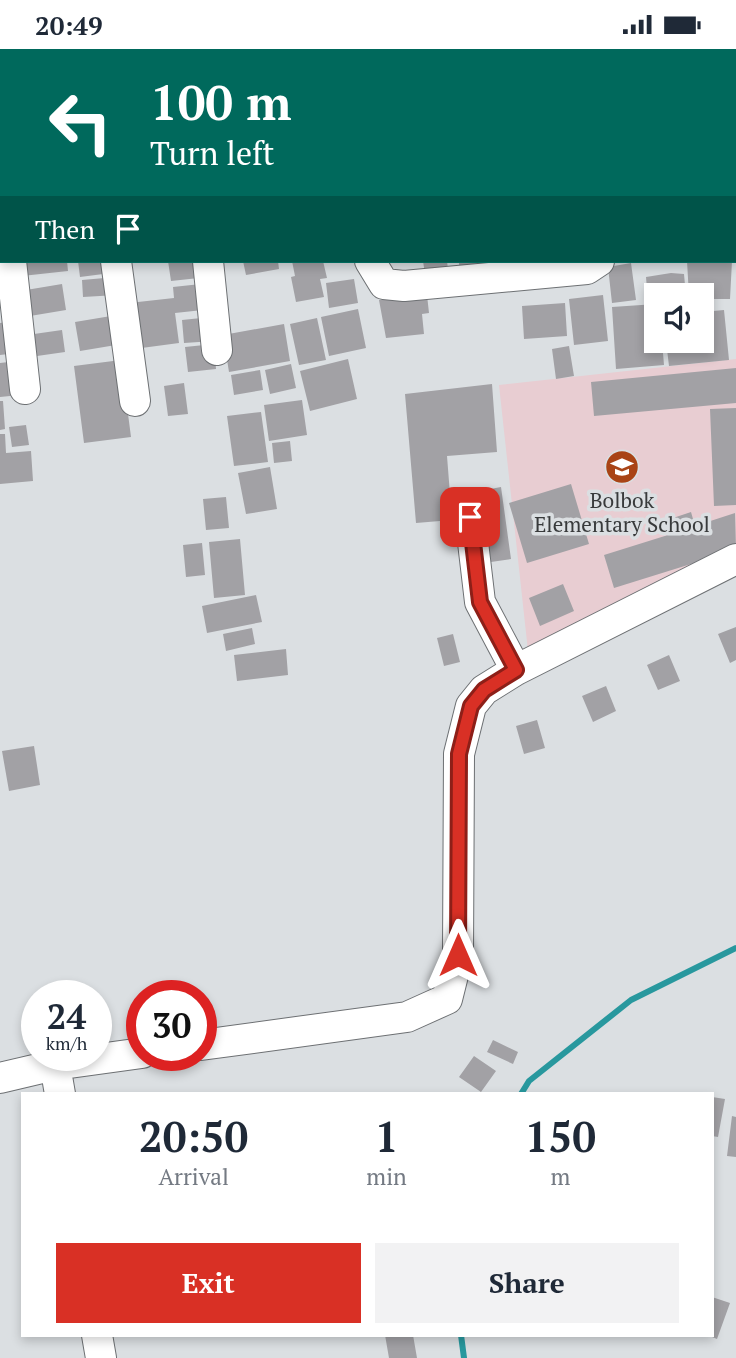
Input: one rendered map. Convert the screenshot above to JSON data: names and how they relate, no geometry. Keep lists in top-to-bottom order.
{
  "places": {
    "school or university": ["Bolbok Elementary School"]
  },
  "page": {
    "status": "20:49",
    "turn": ["100 m", "Turn left"],
    "then": "Then",
    "speed": "24 km/h",
    "limit": "30",
    "eta": [
      "20:50",
      "Arrival",
      "1",
      "min",
      "150",
      "m"
    ],
    "buttons": ["Exit", "Share"]
  }
}
